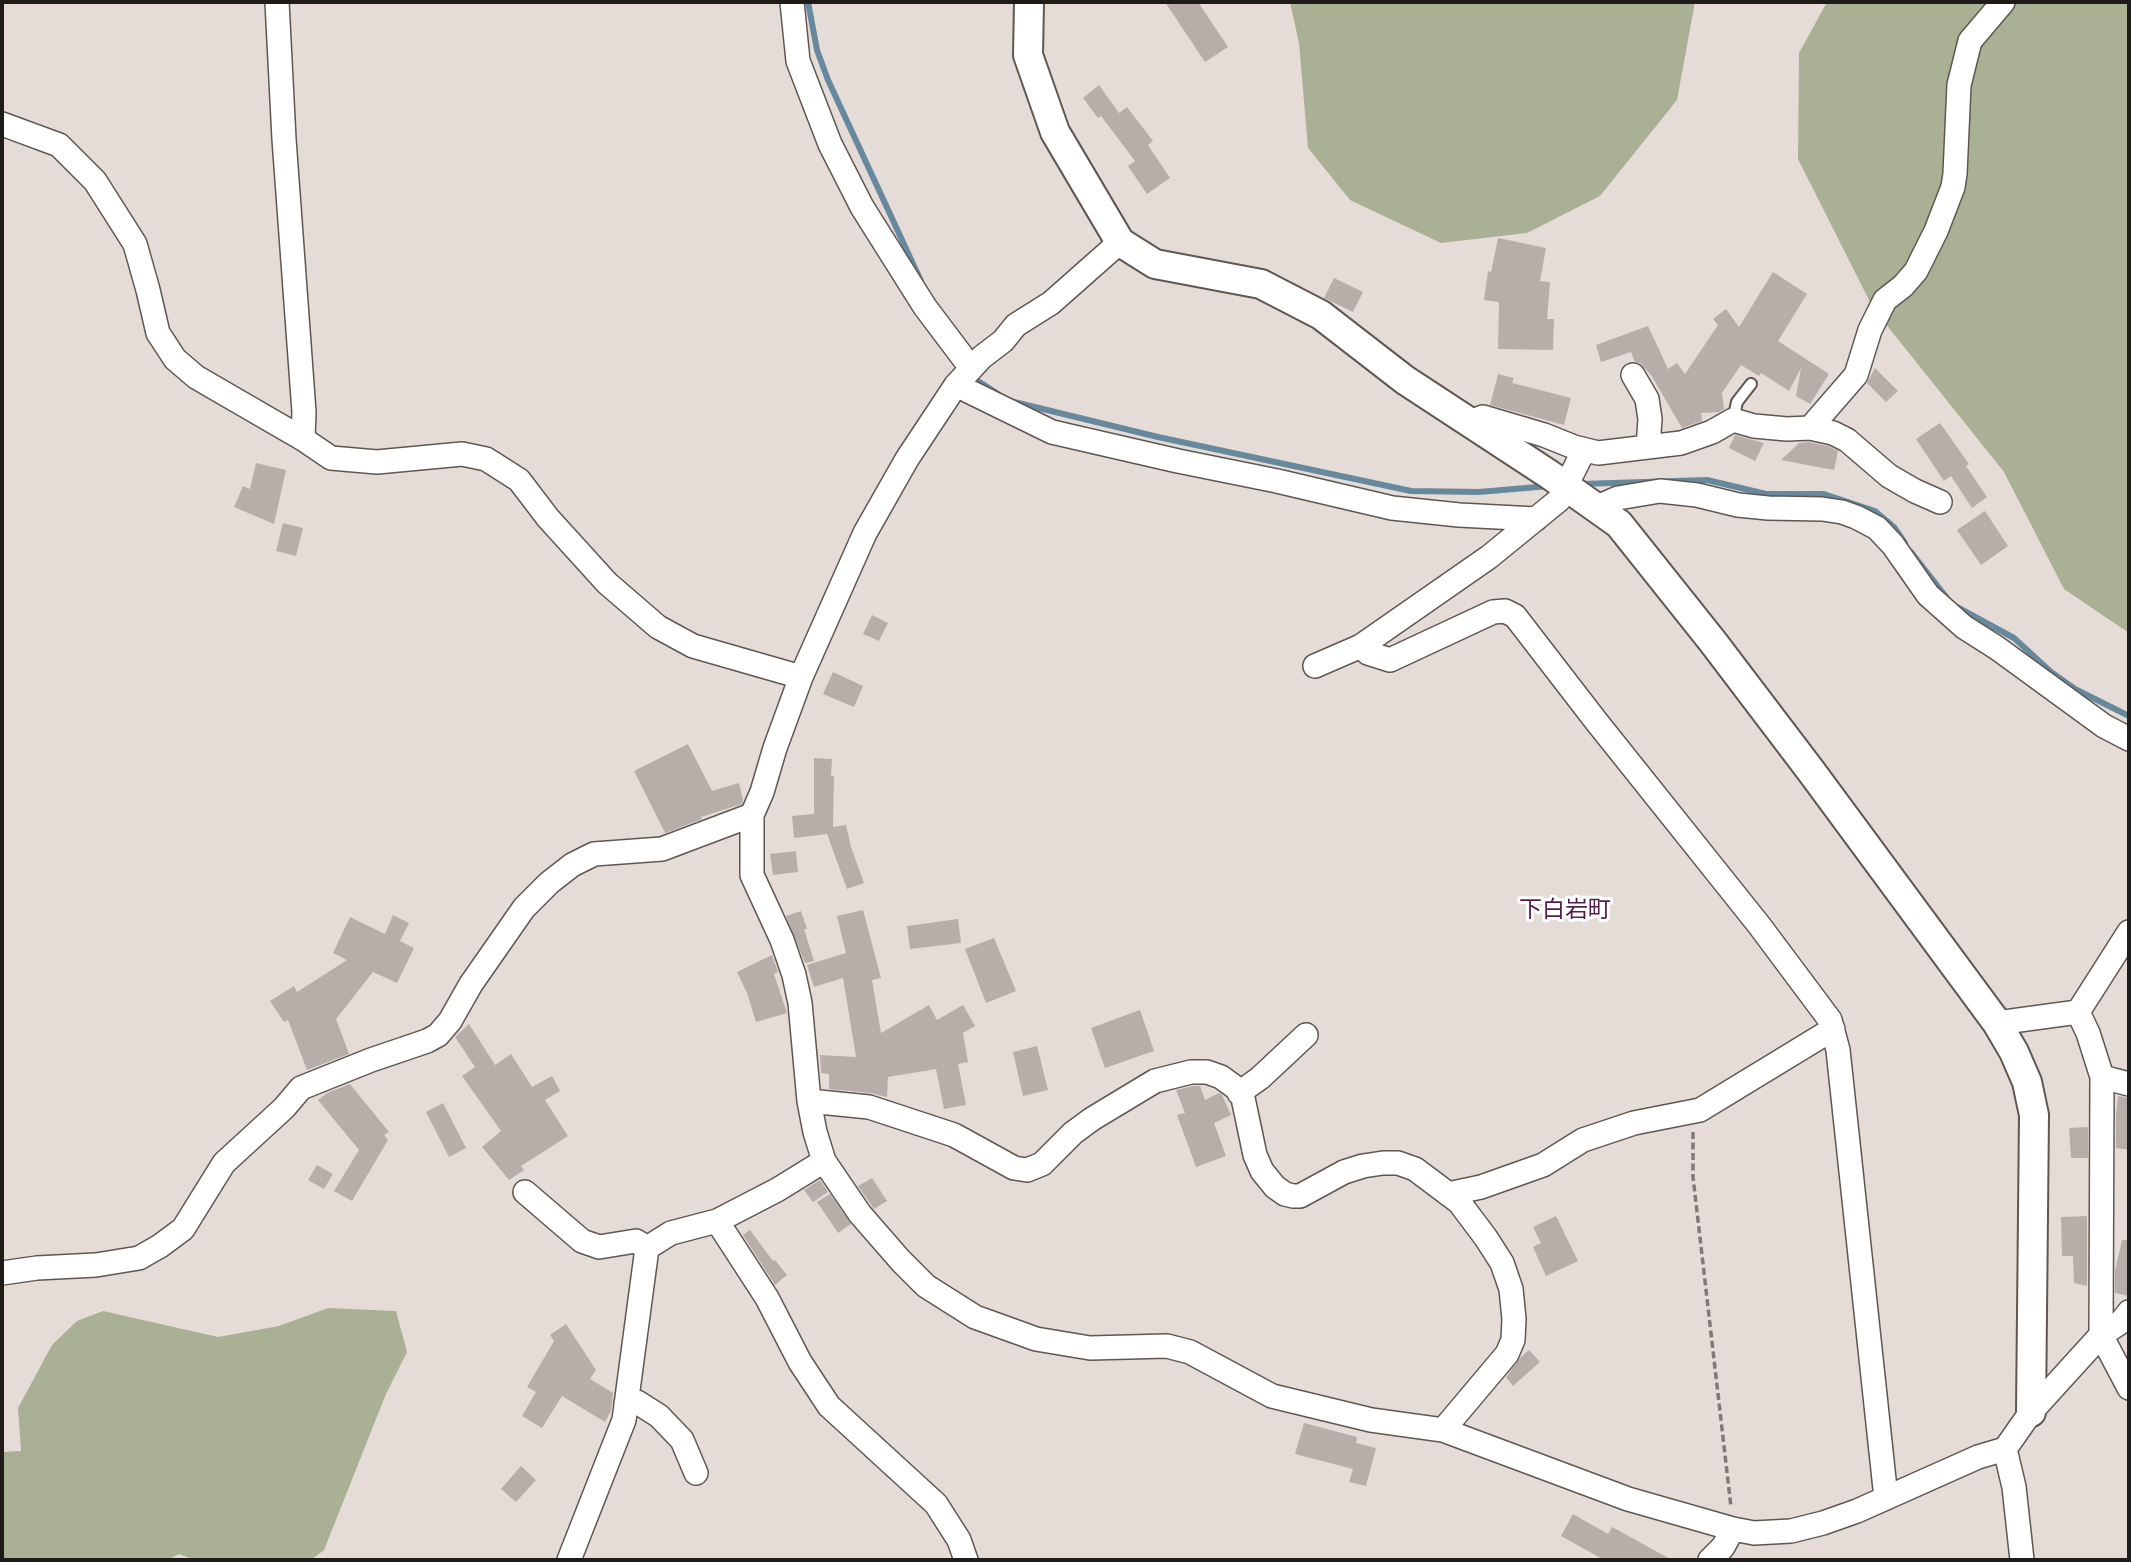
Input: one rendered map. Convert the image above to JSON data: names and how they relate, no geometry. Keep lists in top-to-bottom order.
{
  "districts": ["下白岩町"]
}
